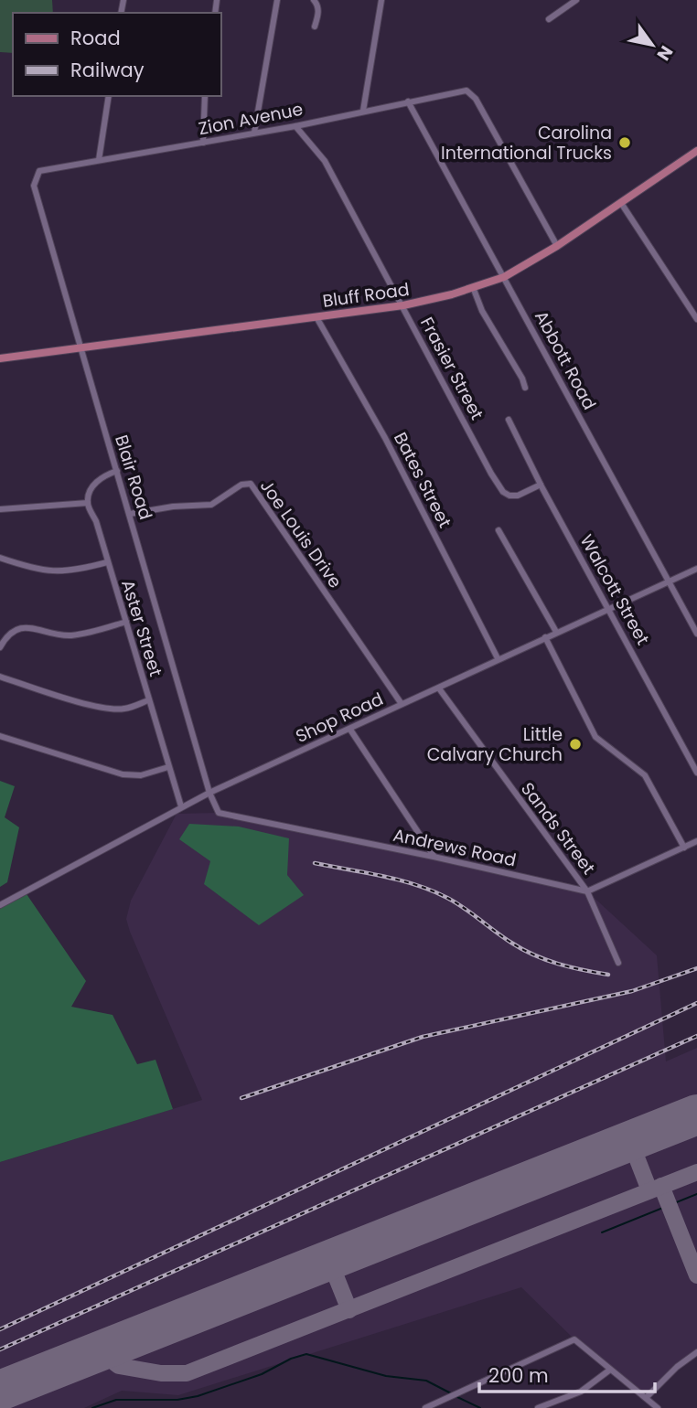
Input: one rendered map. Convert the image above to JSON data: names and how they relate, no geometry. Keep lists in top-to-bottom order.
{
  "streets": {
    "main road": ["Bluff Road"],
    "street": [
      "Zion Avenue",
      "Abbott Road",
      "Frasier Street",
      "Blair Road",
      "Bates Street",
      "Joe Louis Drive",
      "Walcott Street",
      "Aster Street",
      "Shop Road",
      "Sands Street",
      "Andrews Road"
    ]
  },
  "crossings": [
    ["Zion Avenue", "Bluff Road"],
    ["Zion Avenue", "Abbott Road"],
    ["Zion Avenue", "Frasier Street"],
    ["Zion Avenue", "Blair Road"],
    ["Bluff Road", "Abbott Road"],
    ["Bluff Road", "Frasier Street"],
    ["Bluff Road", "Blair Road"],
    ["Bluff Road", "Bates Street"],
    ["Abbott Road", "Shop Road"],
    ["Frasier Street", "Walcott Street"],
    ["Blair Road", "Joe Louis Drive"],
    ["Blair Road", "Shop Road"],
    ["Blair Road", "Andrews Road"],
    ["Bates Street", "Shop Road"],
    ["Joe Louis Drive", "Shop Road"],
    ["Walcott Street", "Shop Road"],
    ["Aster Street", "Shop Road"],
    ["Shop Road", "Sands Street"],
    ["Shop Road", "Andrews Road"],
    ["Sands Street", "Andrews Road"]
  ],
  "places": ["Carolina International Trucks", "Little Calvary Church"],
  "legend": ["Road", "Railway"],
  "scale_bar": "200 m",
  "north": "bottom right"
}
